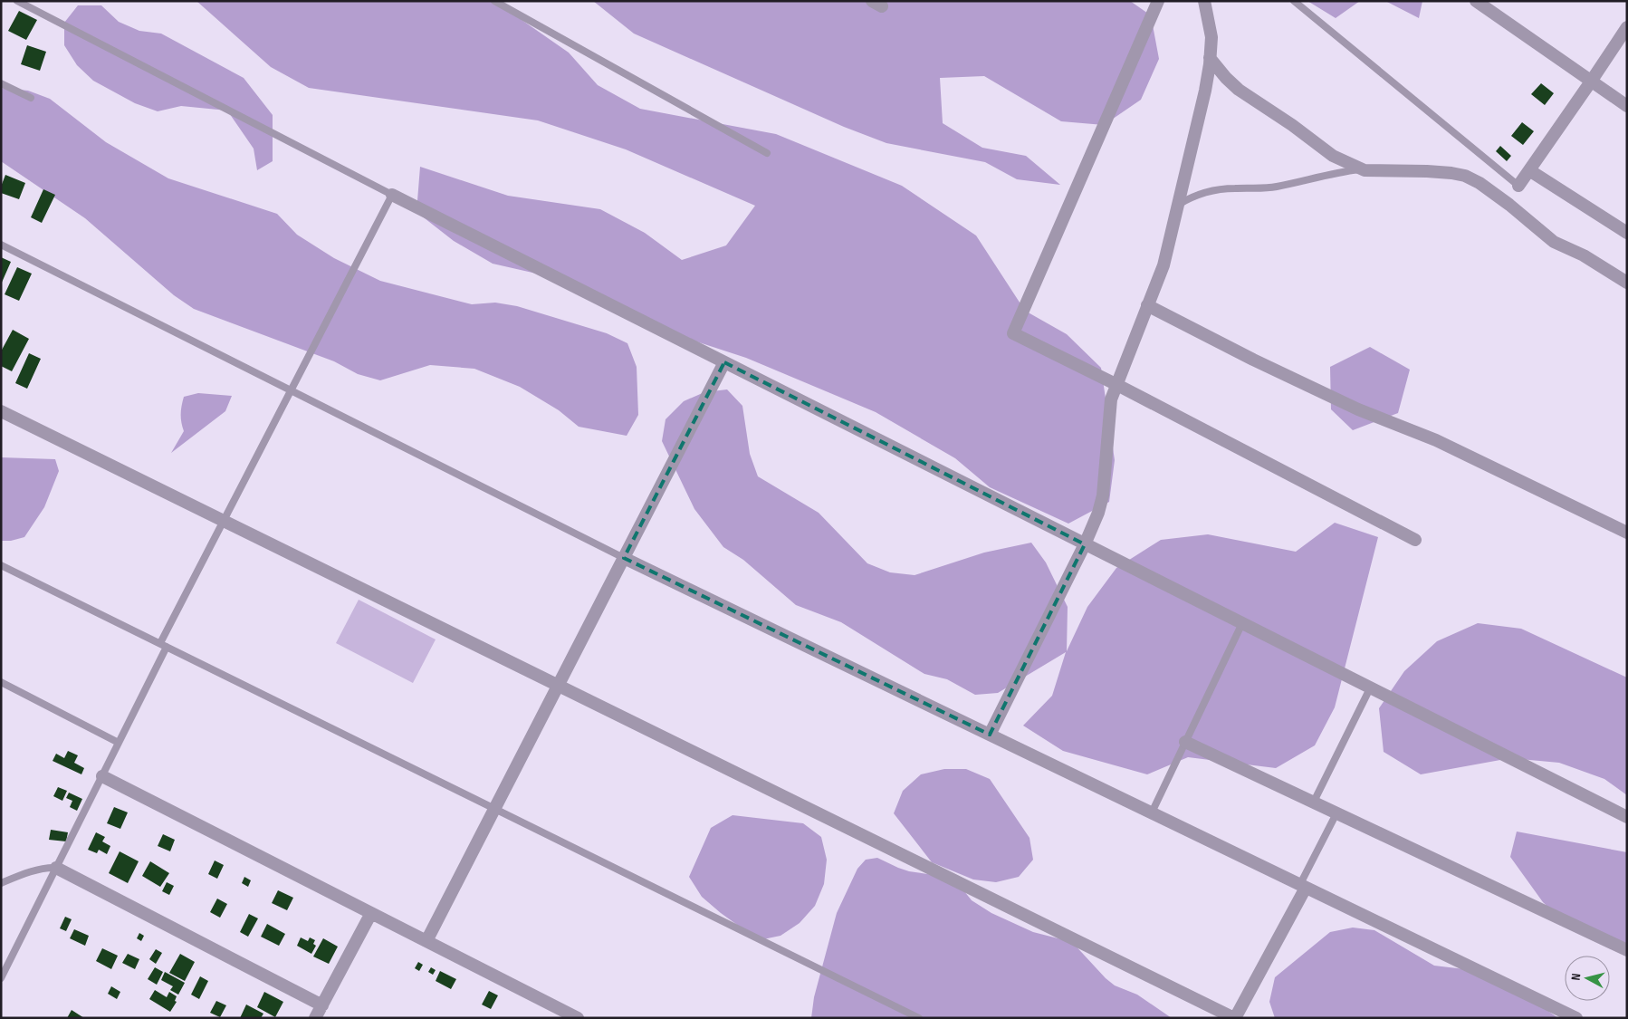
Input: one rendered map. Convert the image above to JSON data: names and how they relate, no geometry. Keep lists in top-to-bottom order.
{
  "north": "left"
}
